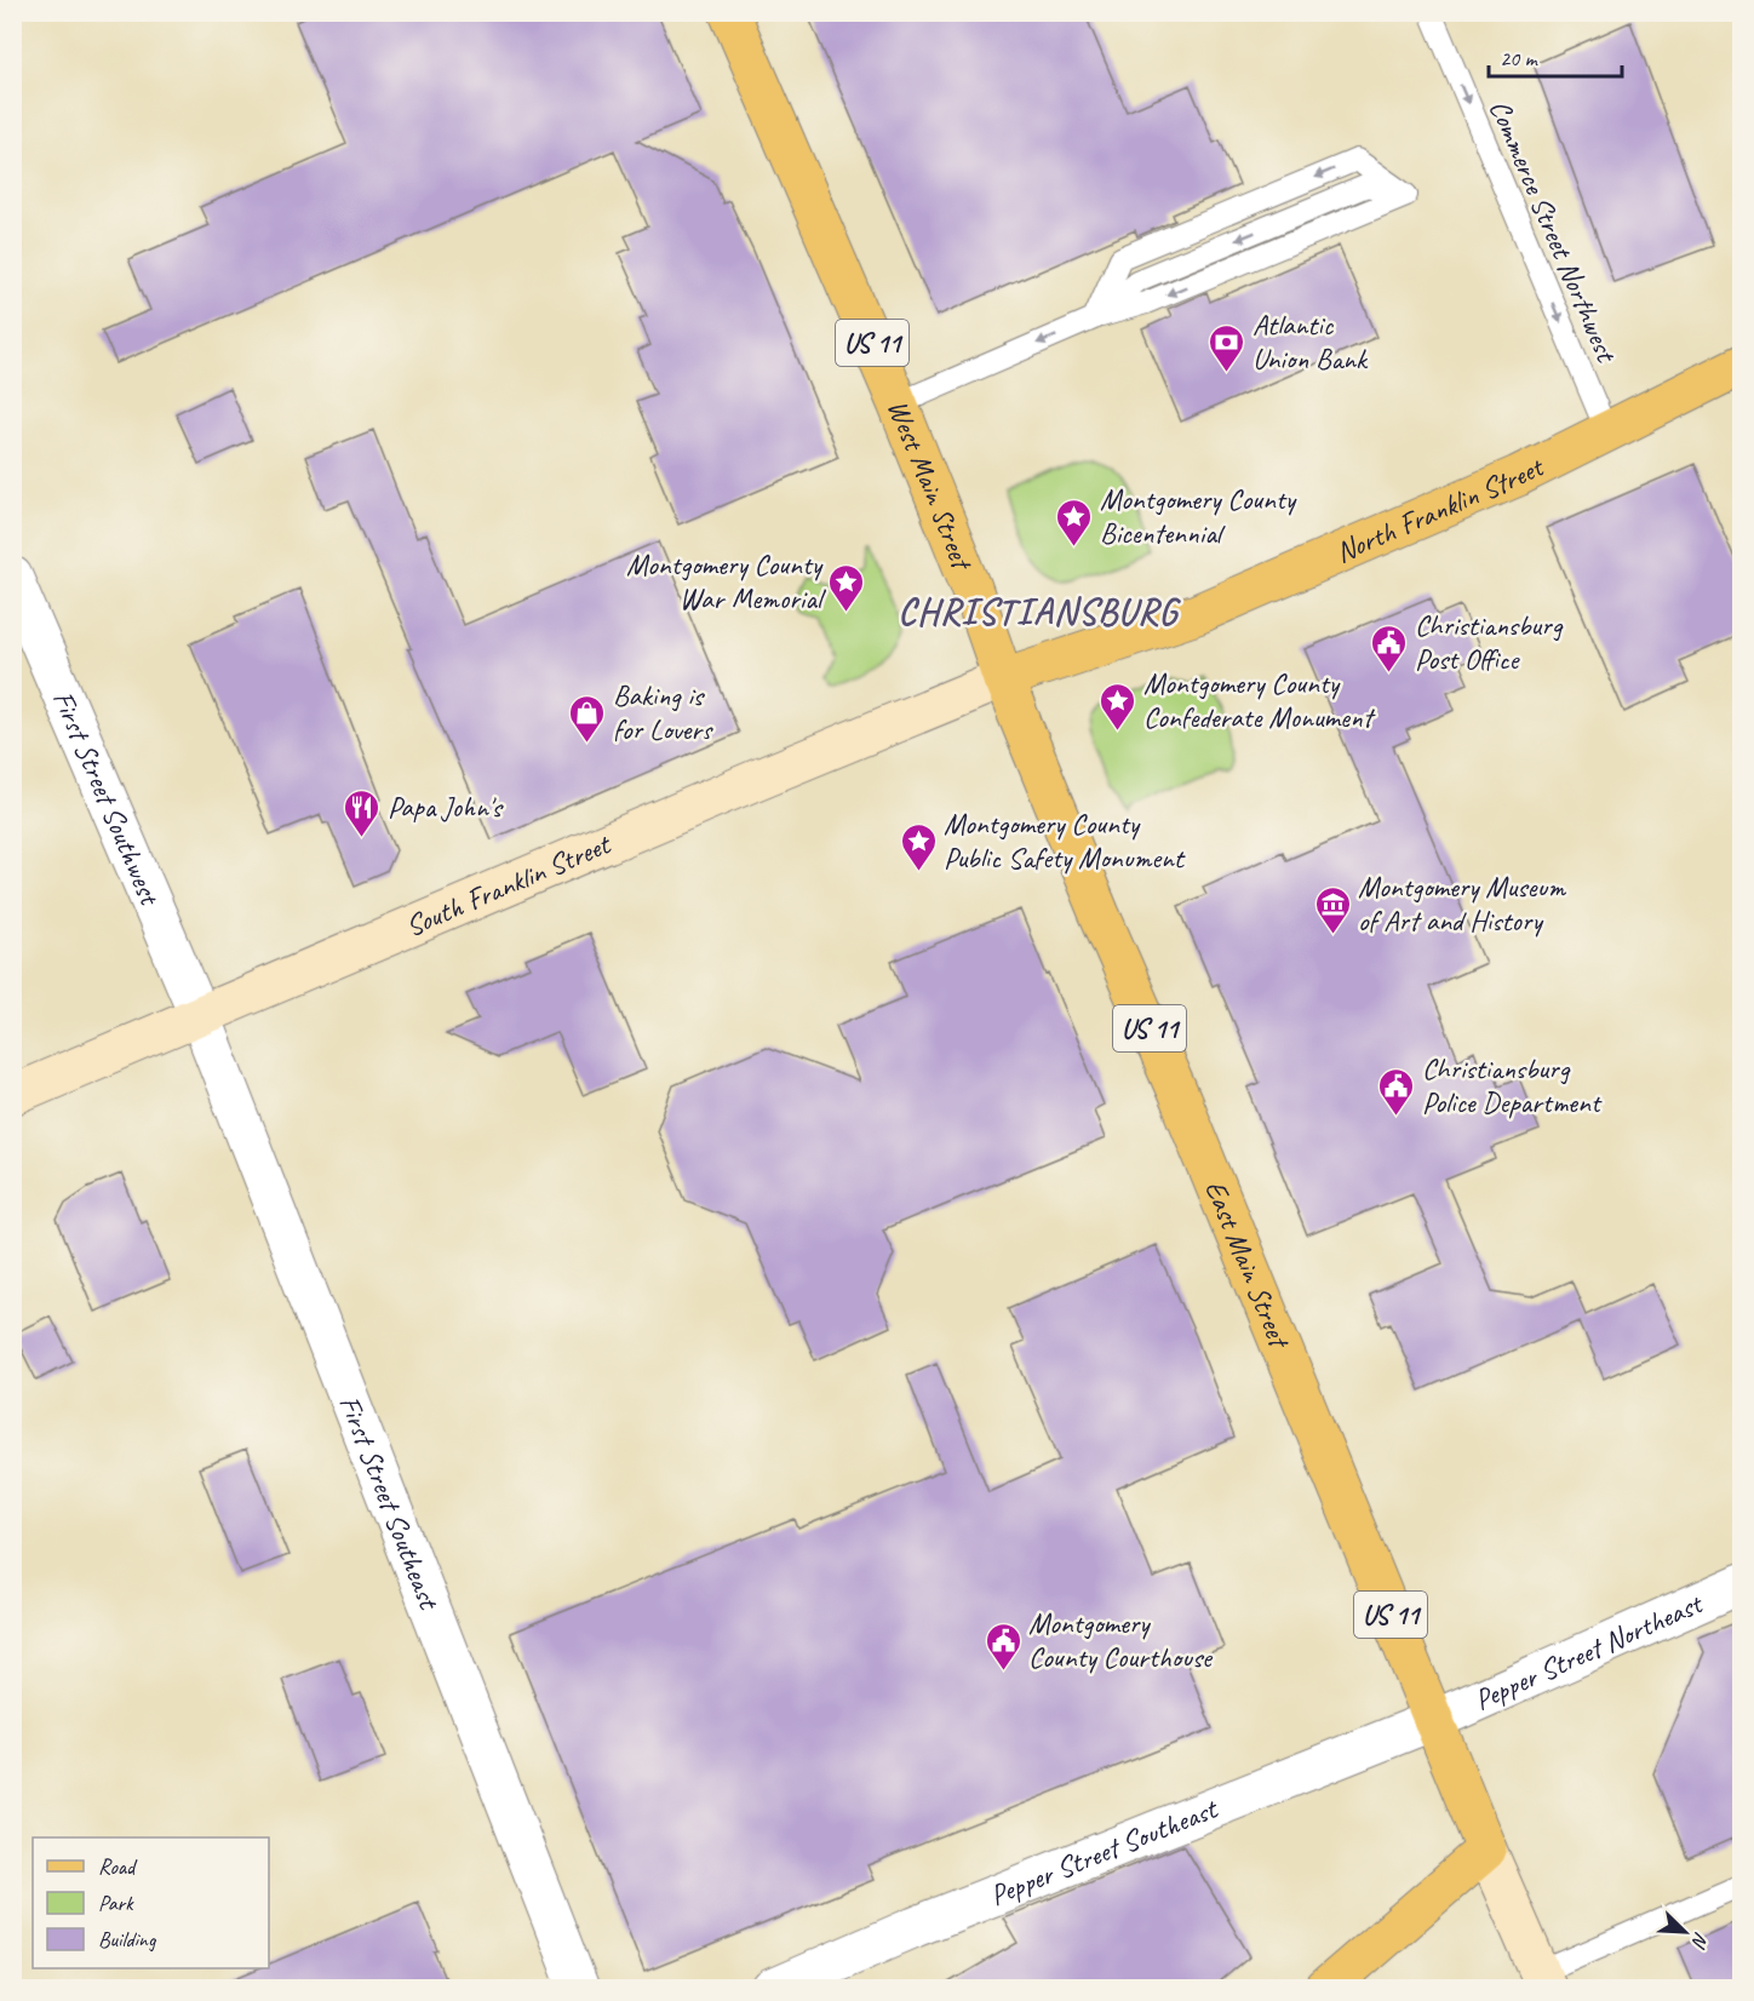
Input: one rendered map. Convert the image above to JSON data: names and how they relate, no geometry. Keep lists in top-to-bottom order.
{
  "streets": {
    "main road": [
      "US 11",
      "West Main Street",
      "North Franklin Street",
      "South Franklin Street",
      "East Main Street"
    ],
    "street": [
      "First Street Southwest",
      "First Street Southeast",
      "Pepper Street Northeast",
      "Pepper Street Southeast"
    ],
    "lane": ["Commerce Street Northwest"]
  },
  "crossings": [
    ["Commerce Street Northwest", "North Franklin Street"],
    ["West Main Street", "North Franklin Street"],
    ["West Main Street", "South Franklin Street"],
    ["West Main Street", "East Main Street"],
    ["North Franklin Street", "South Franklin Street"],
    ["North Franklin Street", "East Main Street"],
    ["First Street Southwest", "South Franklin Street"],
    ["First Street Southwest", "First Street Southeast"],
    ["South Franklin Street", "East Main Street"],
    ["South Franklin Street", "First Street Southeast"],
    ["East Main Street", "Pepper Street Northeast"],
    ["East Main Street", "Pepper Street Southeast"],
    ["Pepper Street Northeast", "Pepper Street Southeast"]
  ],
  "one_way": ["Commerce Street Northwest"],
  "districts": ["CHRISTIANSBURG"],
  "places": {
    "bank": ["Atlantic Union Bank"],
    "place": [
      "Montgomery County Bicentennial",
      "Montgomery County War Memorial",
      "Montgomery County Confederate Monument",
      "Montgomery County Public Safety Monument"
    ],
    "public building": ["Christiansburg Post Office", "Christiansburg Police Department", "Montgomery County Courthouse"],
    "shop": ["Baking is for Lovers"],
    "restaurant": ["Papa John's"],
    "museum": ["Montgomery Museum of Art and History"]
  },
  "legend": ["Road", "Park", "Building"],
  "scale_bar": "20 m",
  "north": "bottom right"
}
